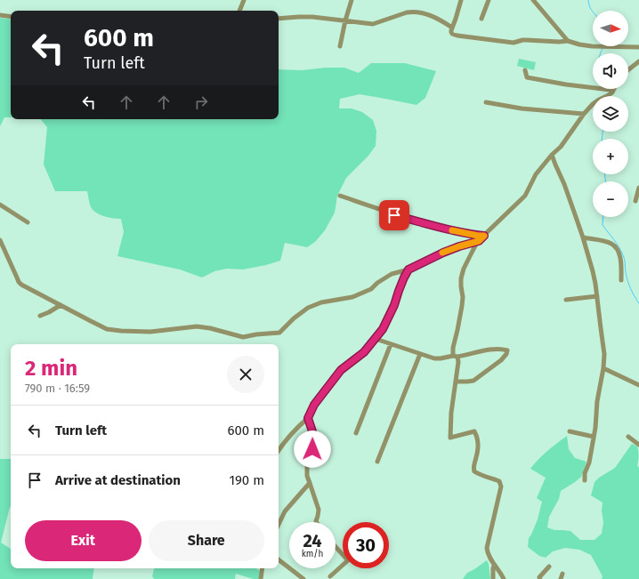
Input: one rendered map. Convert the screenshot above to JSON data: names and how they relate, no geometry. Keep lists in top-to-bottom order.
{
  "north": "right",
  "page": {
    "map_buttons": ["+", "−"],
    "turn": ["600 m", "Turn left"],
    "heading": ["2 min", "790 m · 16:59"],
    "list": [
      {
        "name": "Turn left",
        "value": "600 m"
      },
      {
        "name": "Arrive at destination",
        "value": "190 m"
      }
    ],
    "buttons": ["Exit", "Share"],
    "speed": "24 km/h",
    "limit": "30"
  }
}
